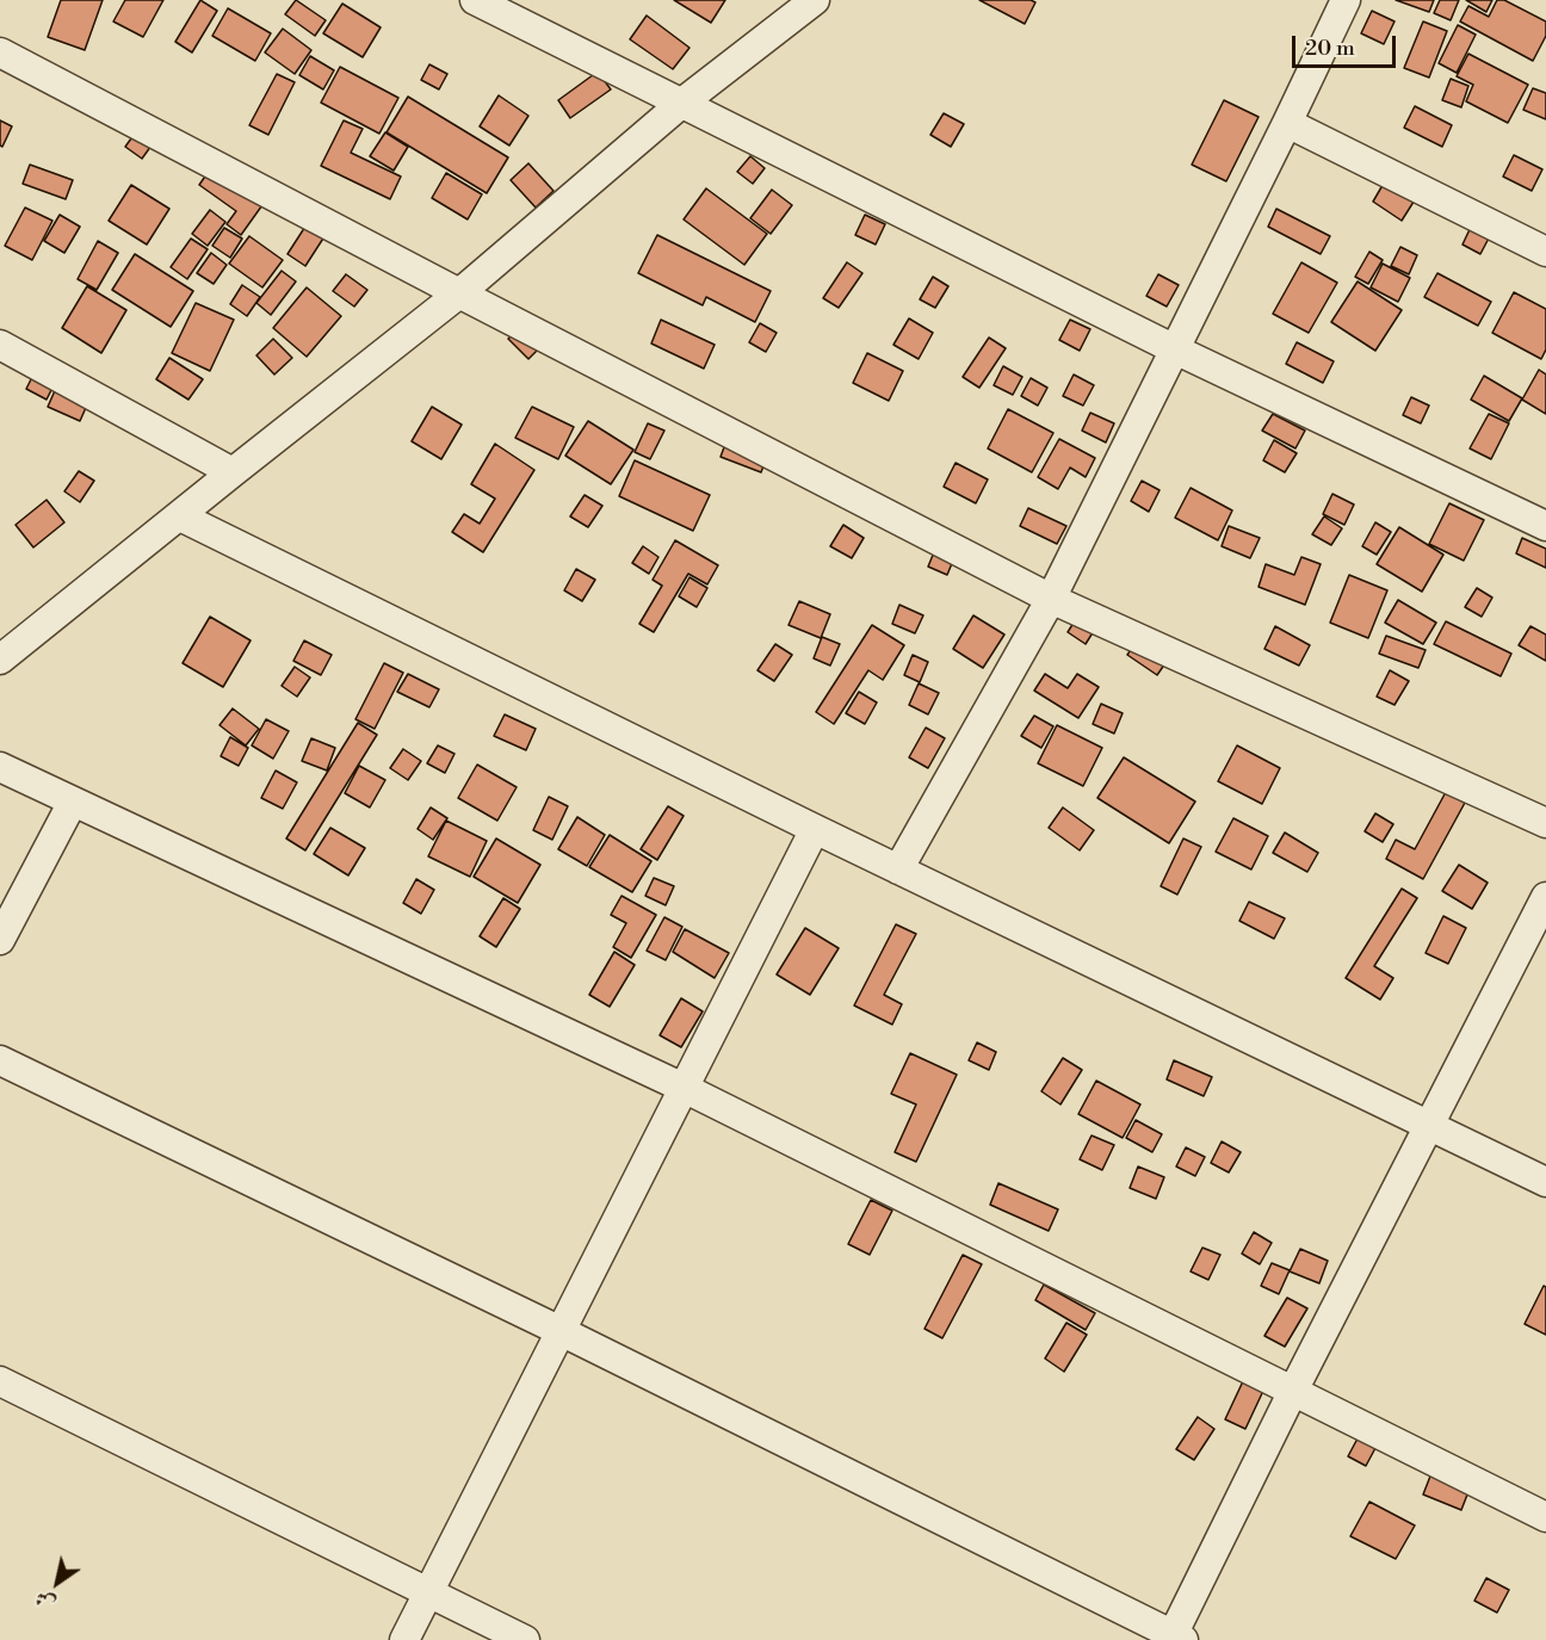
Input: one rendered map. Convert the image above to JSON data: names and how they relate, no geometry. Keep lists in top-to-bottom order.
{
  "scale_bar": "20 m",
  "north": "bottom left"
}
